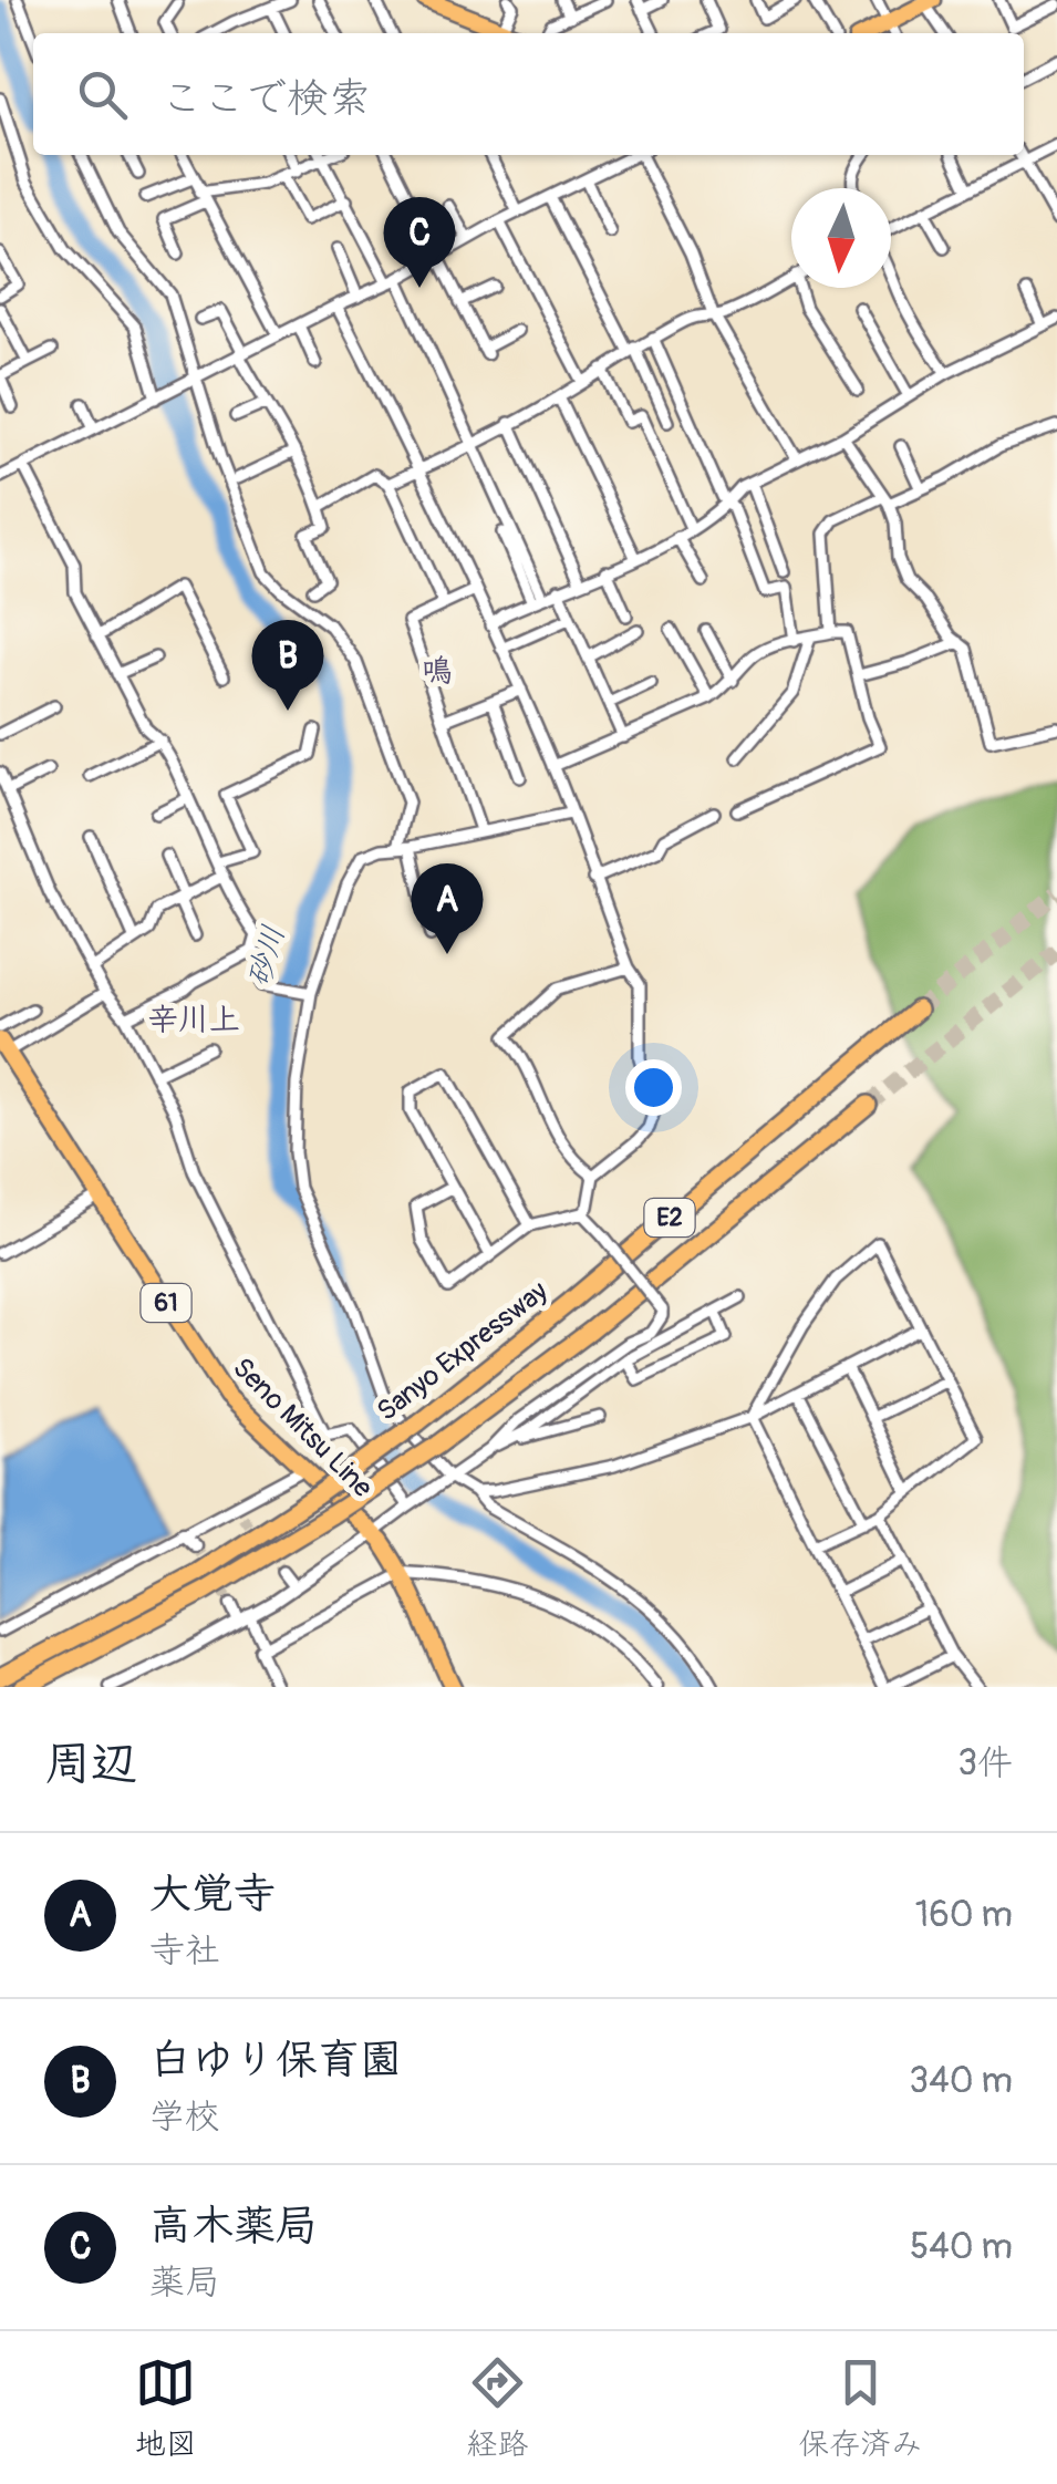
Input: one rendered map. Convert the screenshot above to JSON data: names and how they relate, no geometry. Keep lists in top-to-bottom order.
{
  "streets": {
    "highway": ["E2", "Sanyo Expressway"],
    "main road": ["61", "Seno Mitsu Line"]
  },
  "districts": ["鳴", "辛川上"],
  "water": ["砂川"],
  "north": "bottom",
  "page": {
    "search": "ここで検索",
    "pins": ["C", "B", "A"],
    "heading": ["周辺", "3件"],
    "list": [
      {
        "mark": "A",
        "name": "大覚寺",
        "note": "寺社",
        "value": "160 m"
      },
      {
        "mark": "B",
        "name": "白ゆり保育園",
        "note": "学校",
        "value": "340 m"
      },
      {
        "mark": "C",
        "name": "高木薬局",
        "note": "薬局",
        "value": "540 m"
      }
    ],
    "nav": ["地図", "経路", "保存済み"]
  }
}
